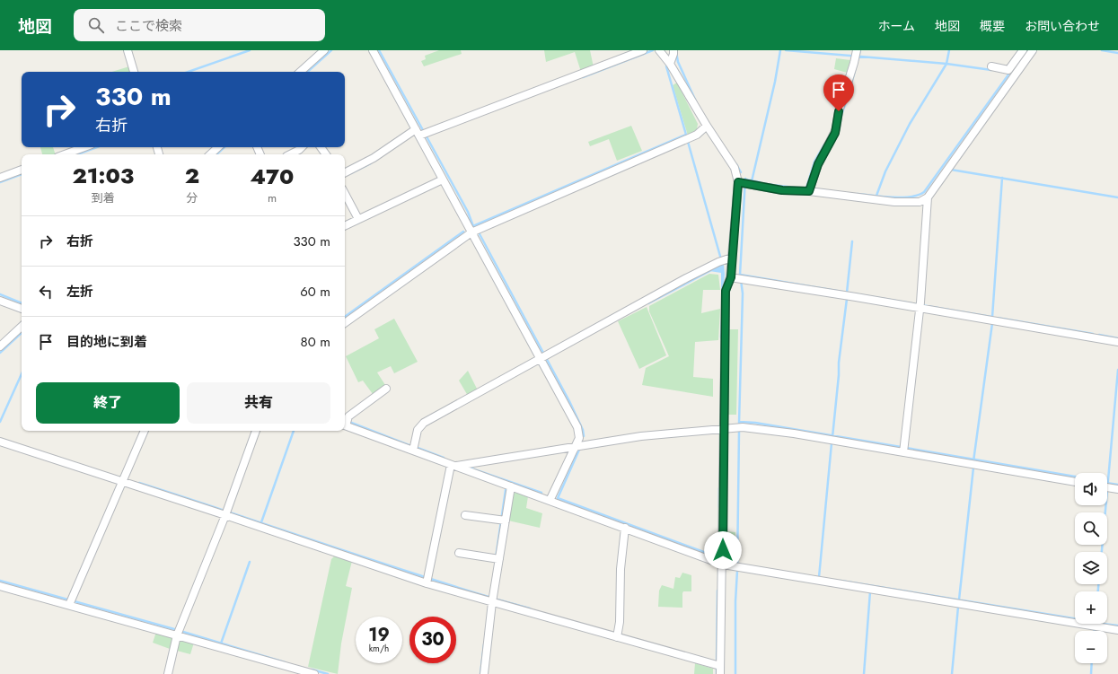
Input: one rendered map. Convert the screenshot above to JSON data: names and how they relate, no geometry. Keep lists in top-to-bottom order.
{
  "page": {
    "header": "地図",
    "search": "ここで検索",
    "nav": [
      "ホーム",
      "地図",
      "概要",
      "お問い合わせ"
    ],
    "turn": ["330 m", "右折"],
    "eta": [
      "21:03",
      "到着",
      "2",
      "分",
      "470",
      "m"
    ],
    "list": [
      {
        "name": "右折",
        "value": "330 m"
      },
      {
        "name": "左折",
        "value": "60 m"
      },
      {
        "name": "目的地に到着",
        "value": "80 m"
      }
    ],
    "buttons": ["終了", "共有"],
    "map_buttons": ["+", "−"],
    "speed": "19 km/h",
    "limit": "30"
  }
}
